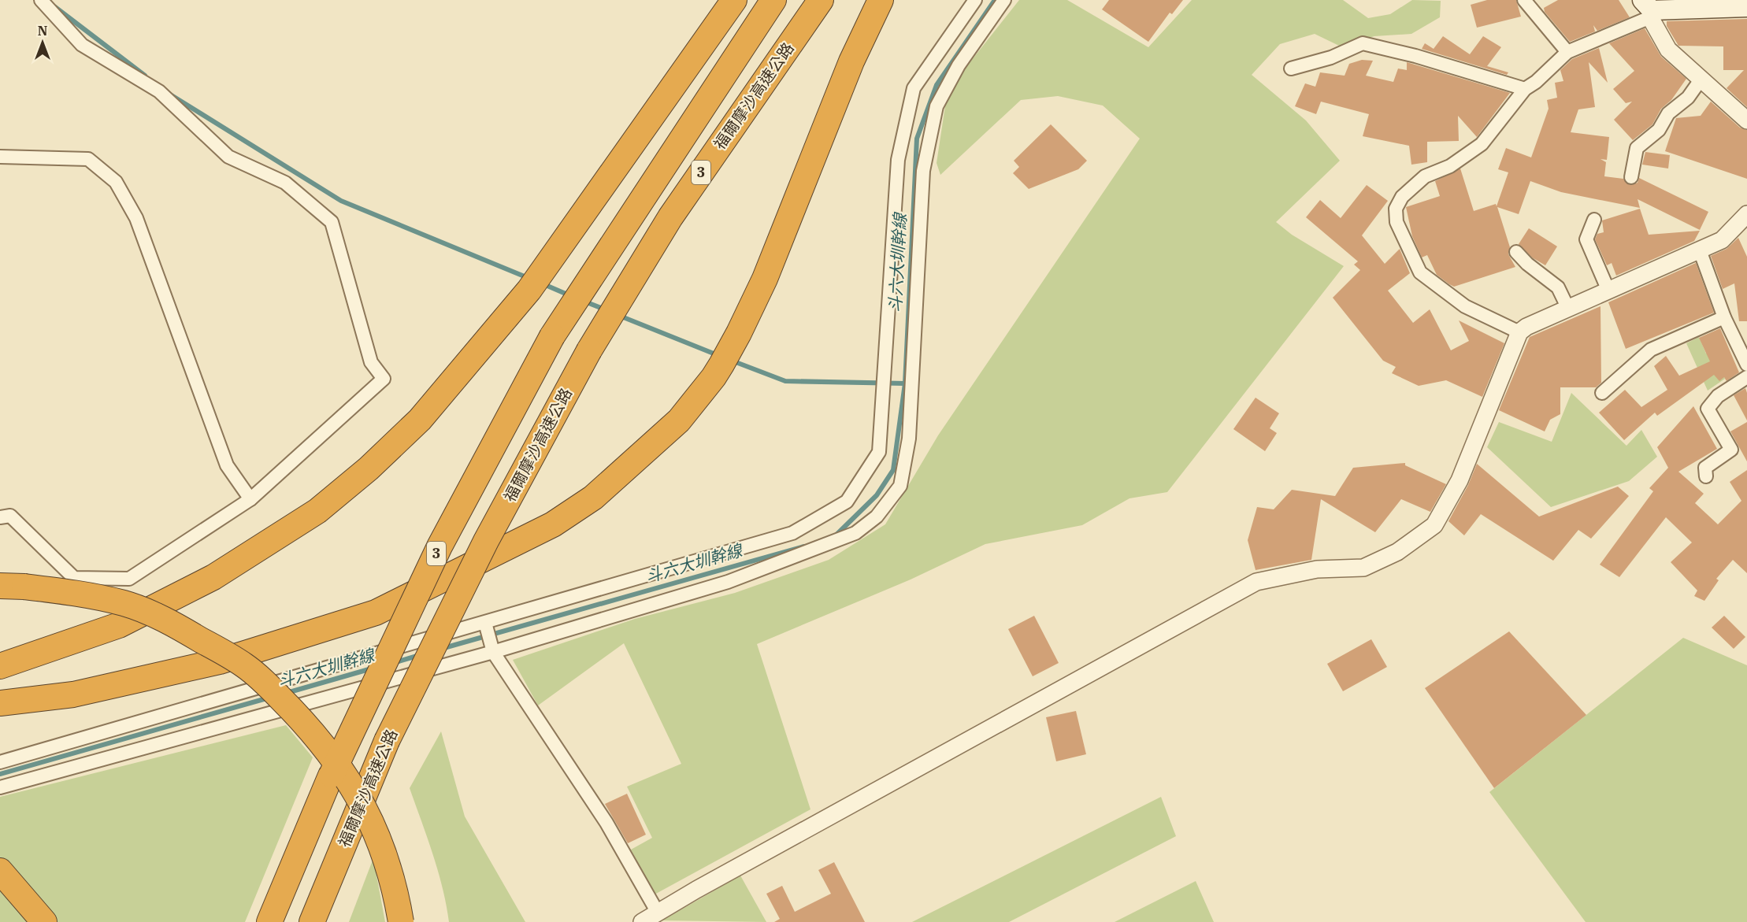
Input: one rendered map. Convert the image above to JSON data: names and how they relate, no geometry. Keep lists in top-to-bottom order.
{
  "streets": {
    "highway": ["福爾摩沙高速公路", "3"]
  },
  "water": ["斗六大圳幹線"],
  "north": "top"
}
